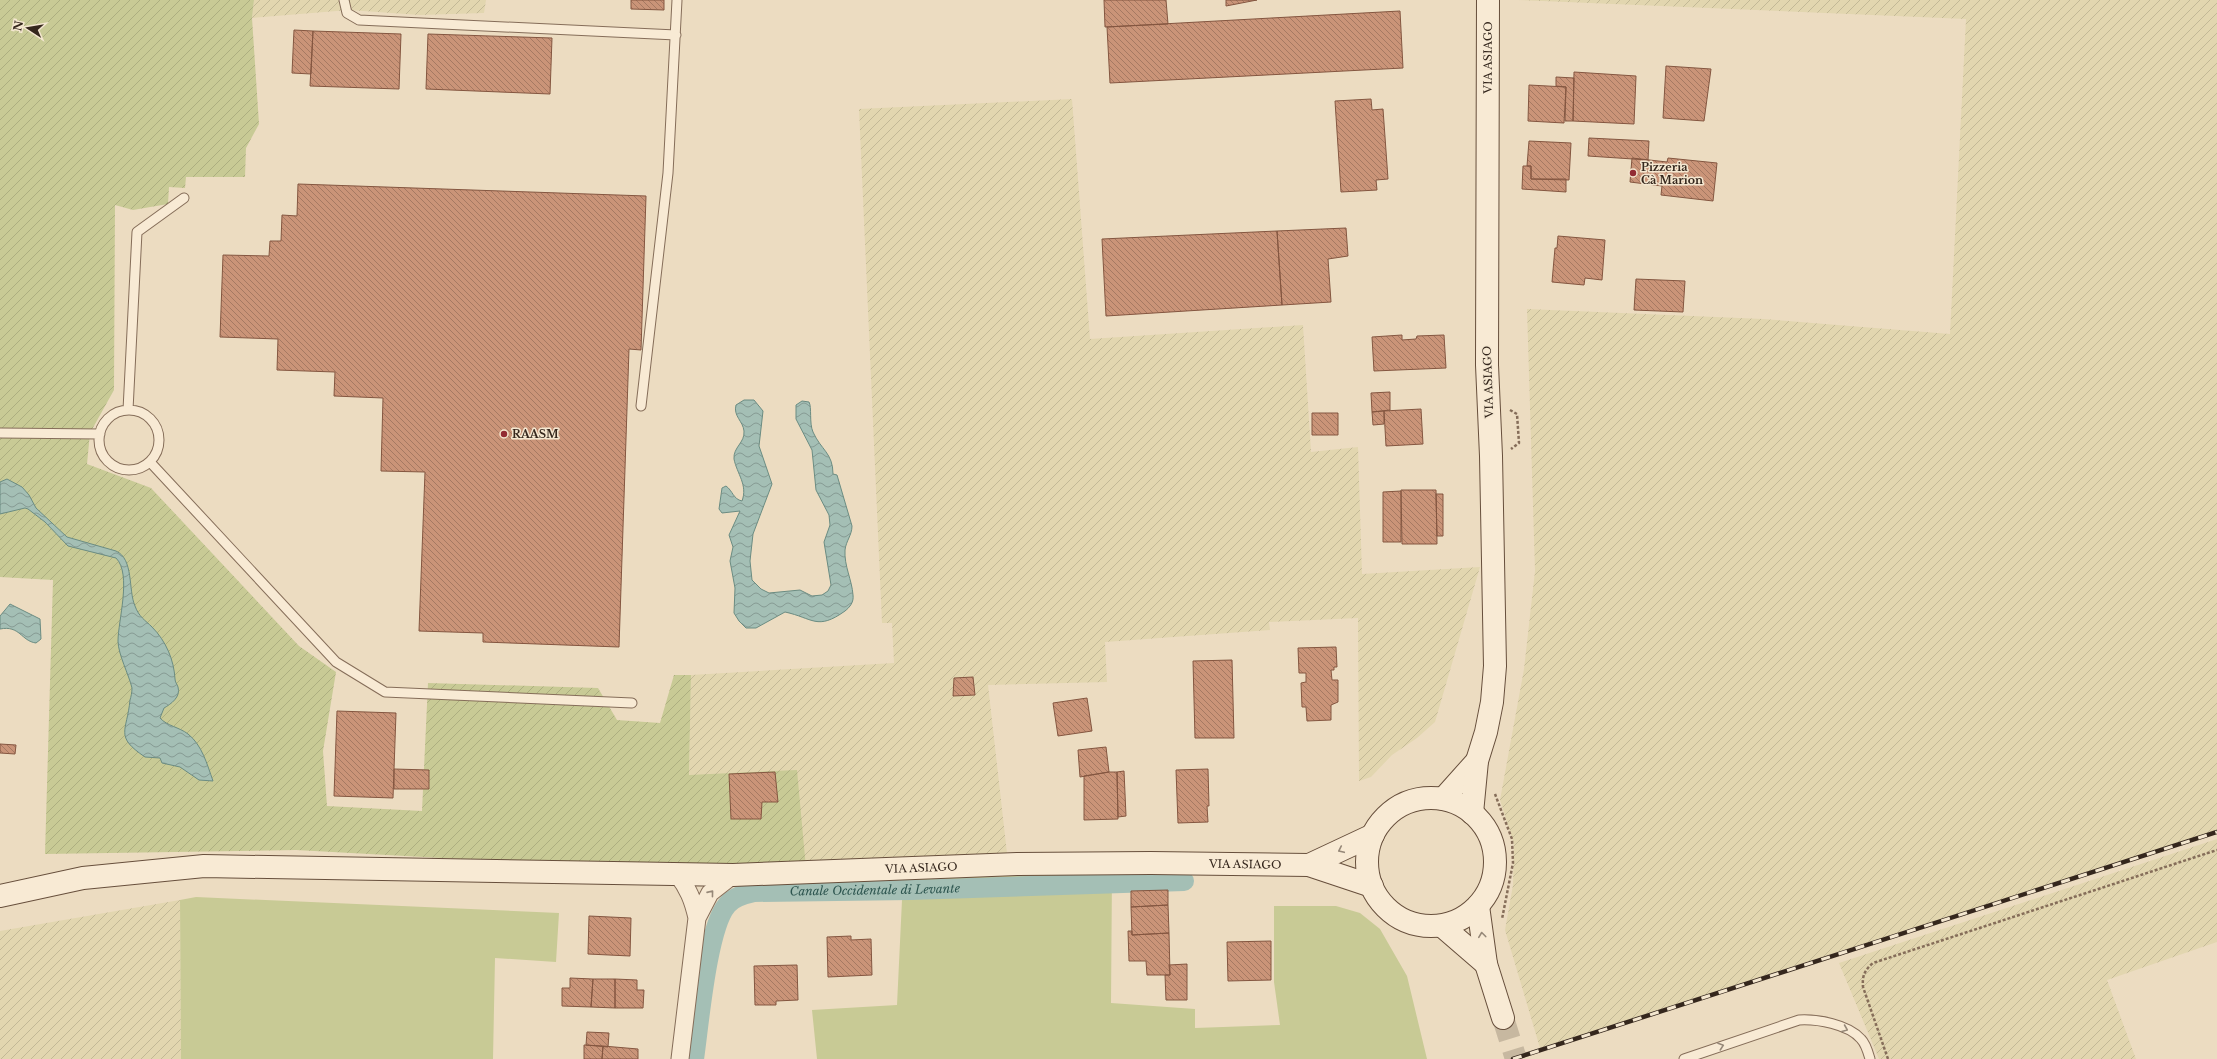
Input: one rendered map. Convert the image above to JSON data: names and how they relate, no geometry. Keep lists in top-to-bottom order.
{
  "streets": {
    "main road": ["VIA ASIAGO"]
  },
  "water": ["Canale Occidentale di Levante"],
  "places": ["Pizzeria Cà Marion", "RAASM"],
  "north": "left"
}
